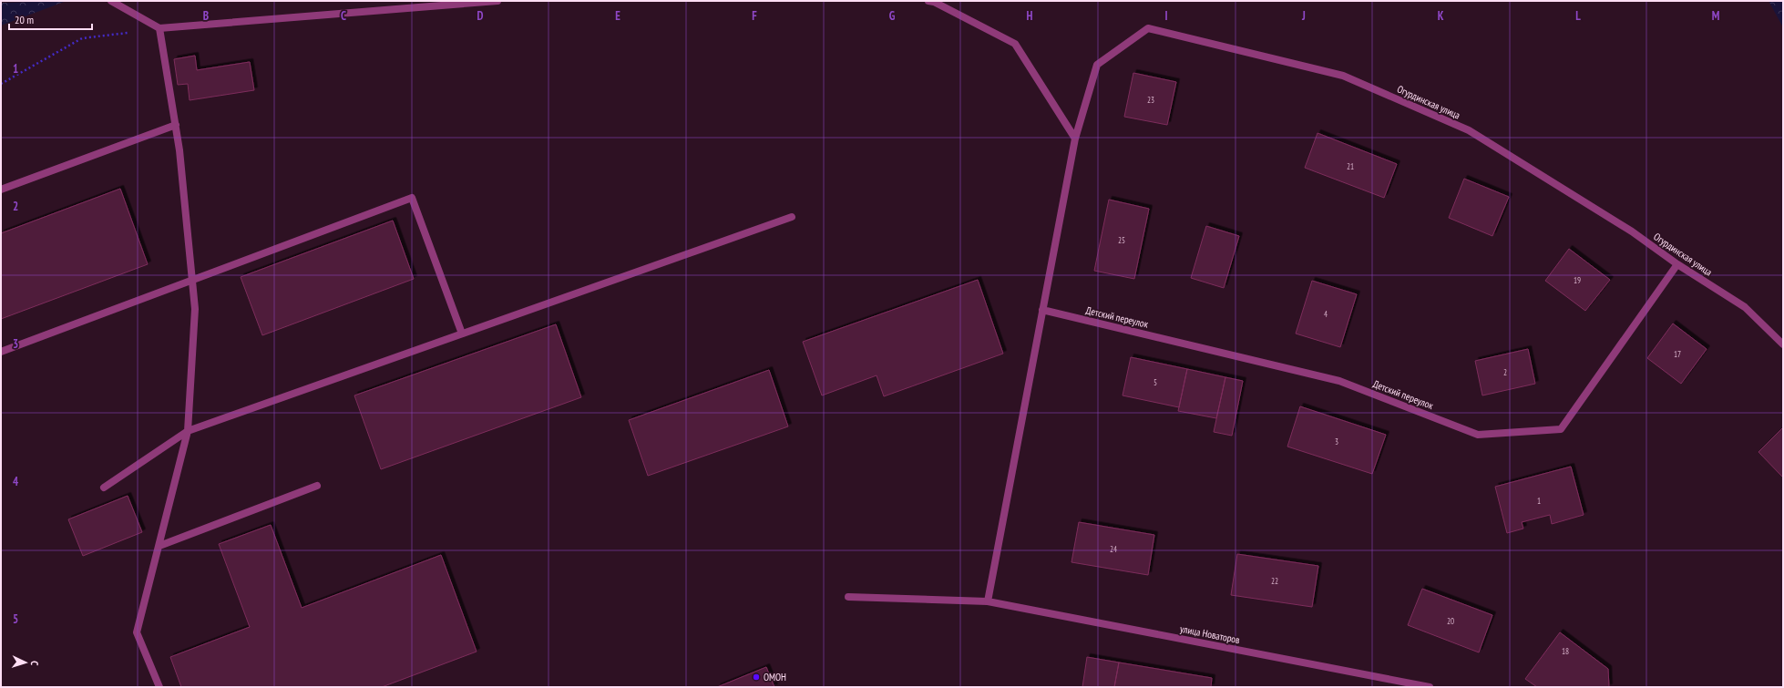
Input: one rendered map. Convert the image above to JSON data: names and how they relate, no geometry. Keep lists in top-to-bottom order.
{
  "streets": {
    "street": ["Огурдинская улица", "Детский переулок", "улица Новаторов"]
  },
  "crossings": [
    ["Огурдинская улица", "Детский переулок"],
    ["Огурдинская улица", "улица Новаторов"]
  ],
  "places": ["ОМОН"],
  "house_numbers": [
    "23",
    "21",
    "25",
    "19",
    "4",
    "17",
    "2",
    "5",
    "3",
    "1",
    "24",
    "22",
    "20",
    "18"
  ],
  "scale_bar": "20 m",
  "north": "right",
  "grid": {
    "columns": [
      "B",
      "C",
      "D",
      "E",
      "F",
      "G",
      "H",
      "I",
      "J",
      "K",
      "L",
      "M"
    ],
    "rows": [
      "1",
      "2",
      "3",
      "4",
      "5"
    ]
  }
}
